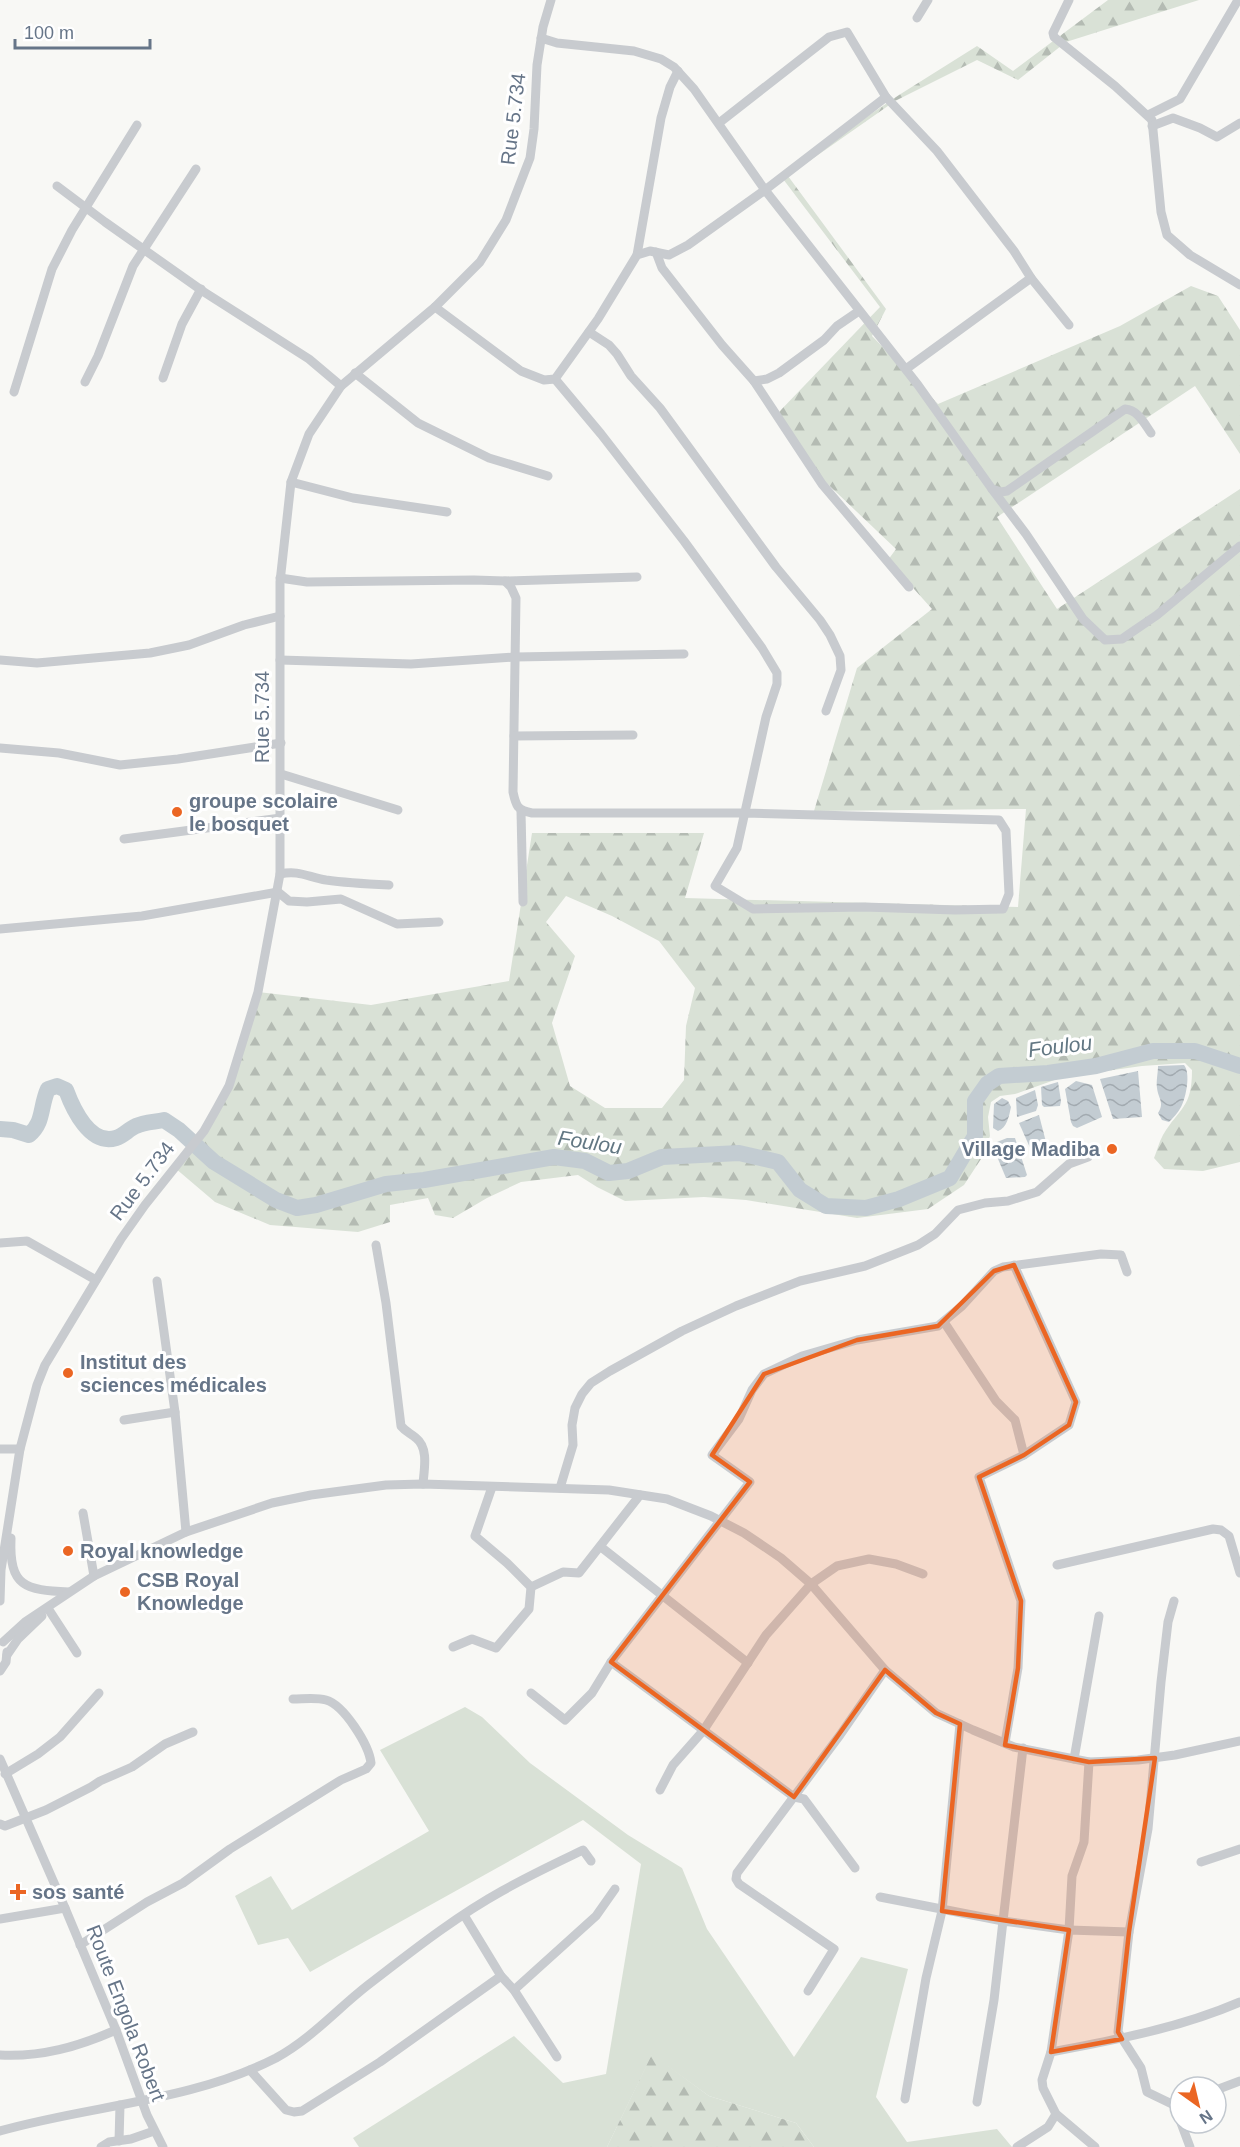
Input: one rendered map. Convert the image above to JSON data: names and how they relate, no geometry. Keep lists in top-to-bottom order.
{
  "streets": {
    "street": ["Rue 5.734", "Route Engola Robert"]
  },
  "water": ["Foulou"],
  "places": {
    "other": [
      "groupe scolaire le bosquet",
      "Village Madiba",
      "Institut des sciences médicales",
      "Royal knowledge",
      "CSB Royal Knowledge"
    ],
    "health": ["sos santé"]
  },
  "scale_bar": "100 m",
  "north": "bottom right"
}
